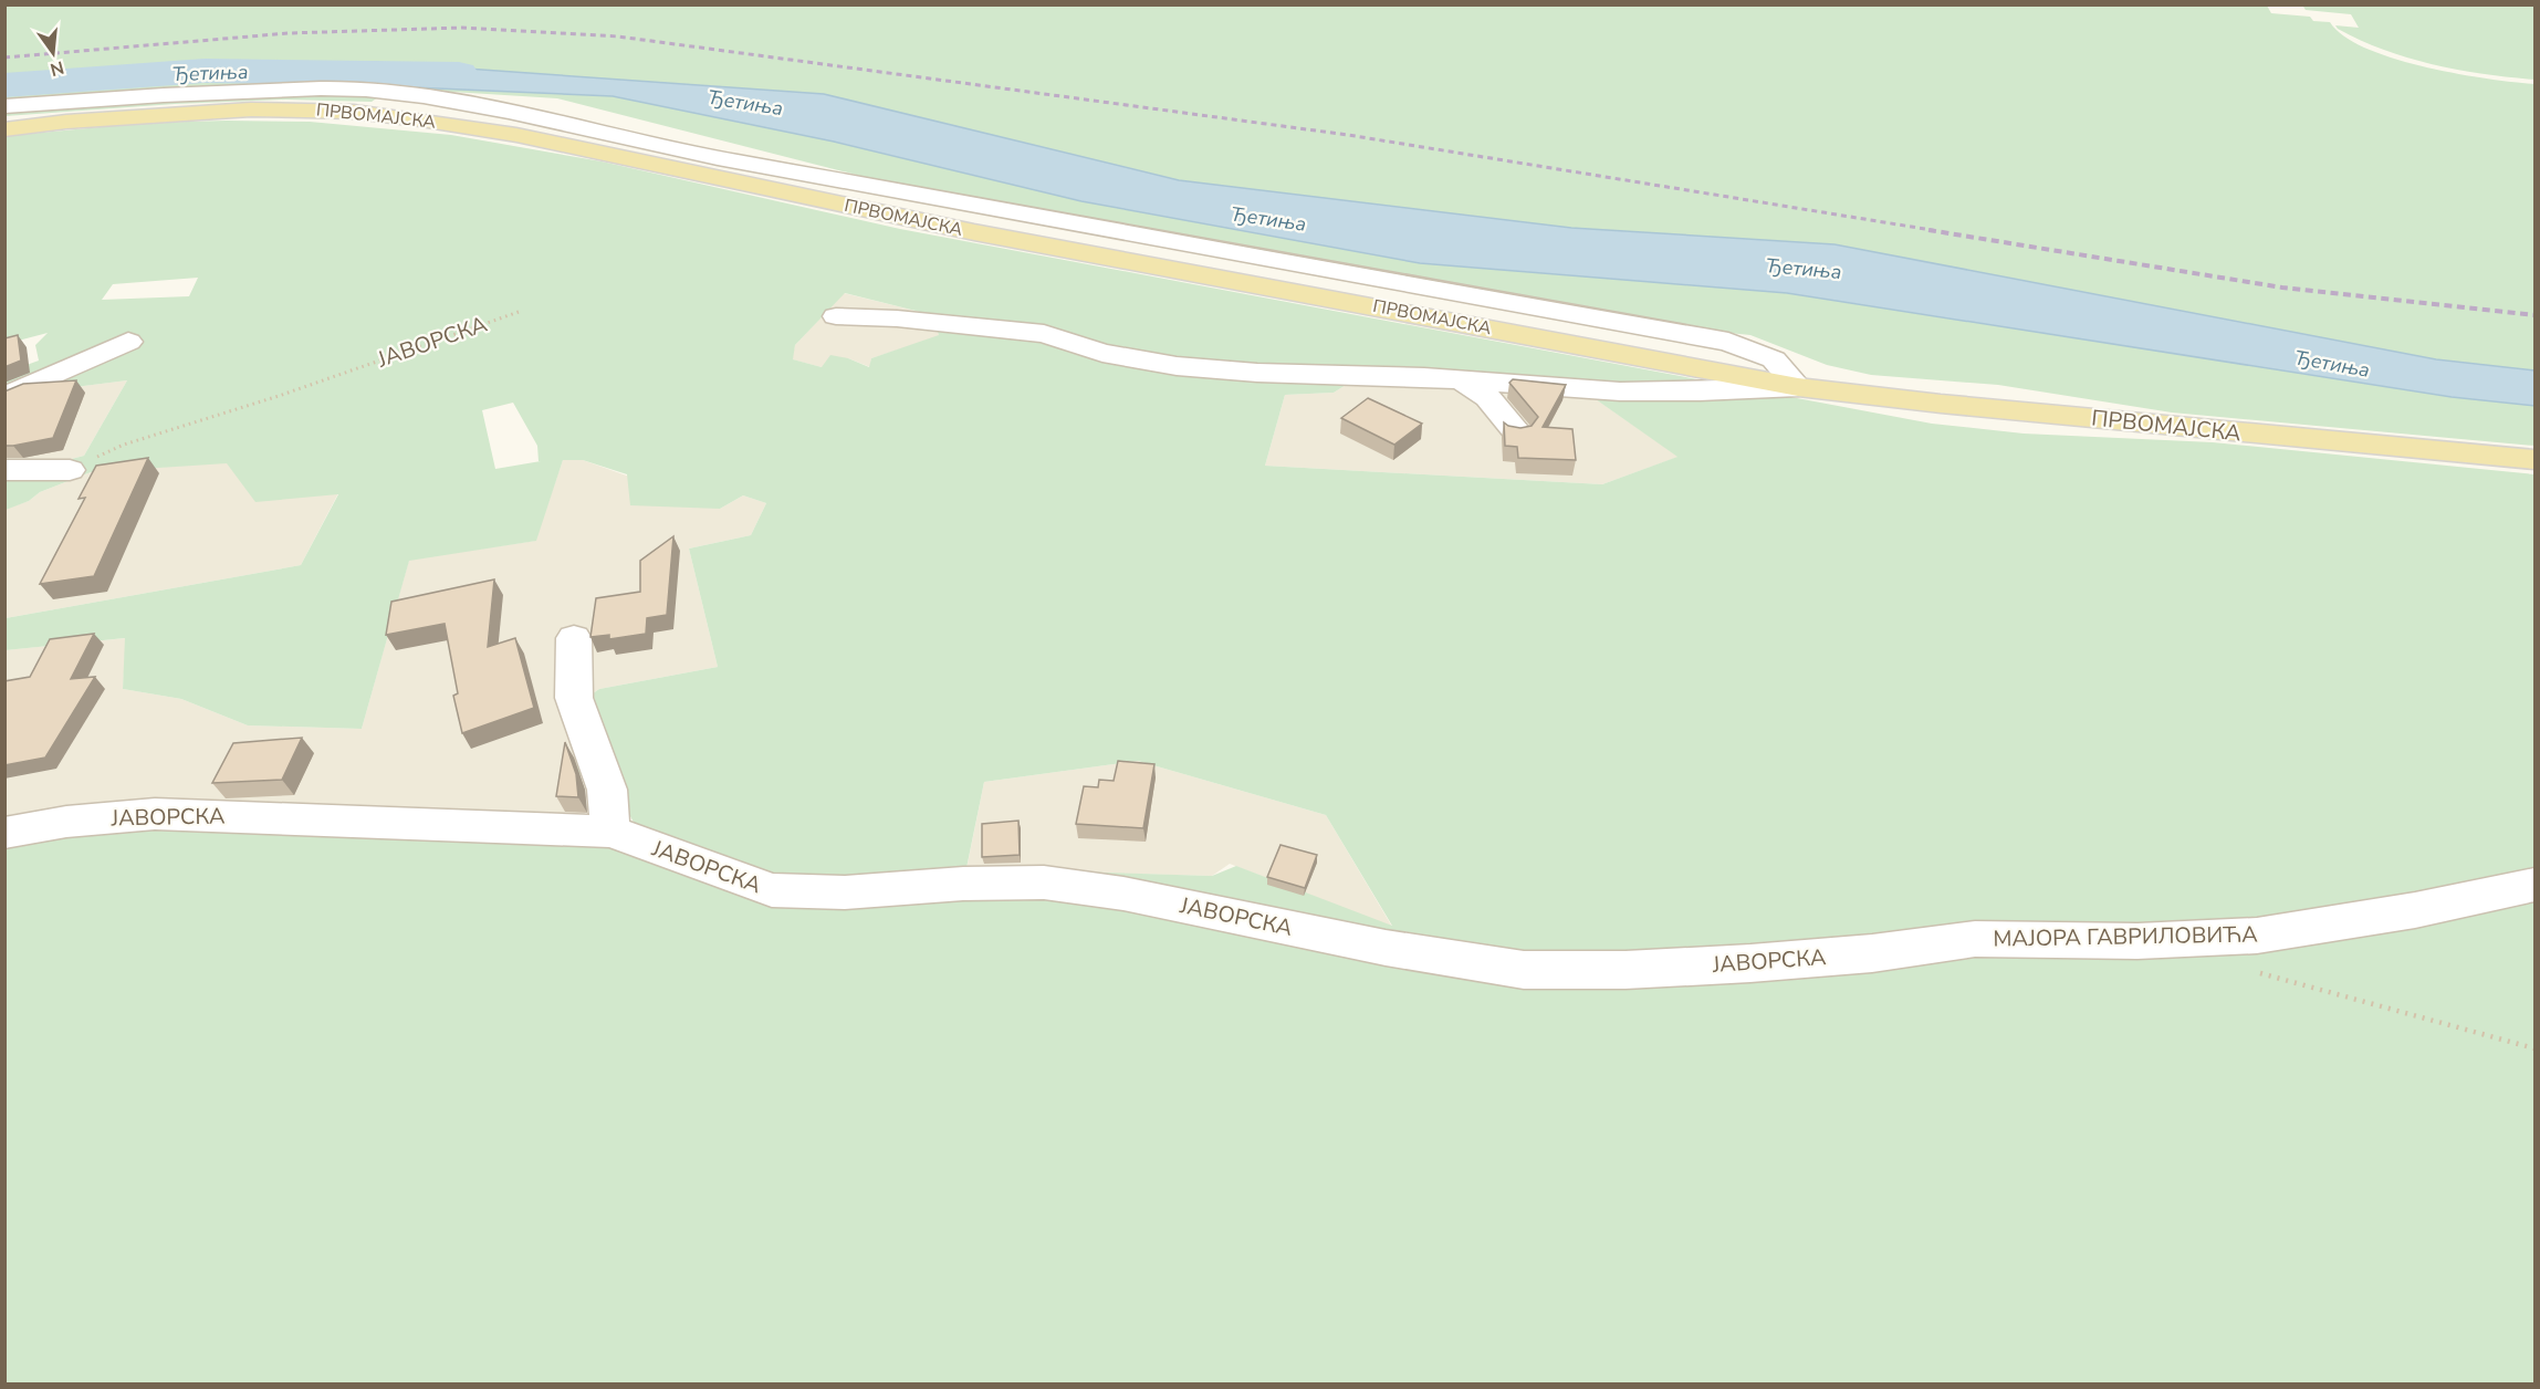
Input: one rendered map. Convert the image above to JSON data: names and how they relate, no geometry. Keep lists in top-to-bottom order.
{
  "streets": {
    "main road": ["ПРВОМАЈСКА"],
    "street": ["ЈАВОРСКА", "МАЈОРА ГАВРИЛОВИЋА"]
  },
  "crossings": [
    ["ЈАВОРСКА", "МАЈОРА ГАВРИЛОВИЋА"]
  ],
  "water": ["Ђетиња"],
  "north": "bottom"
}
